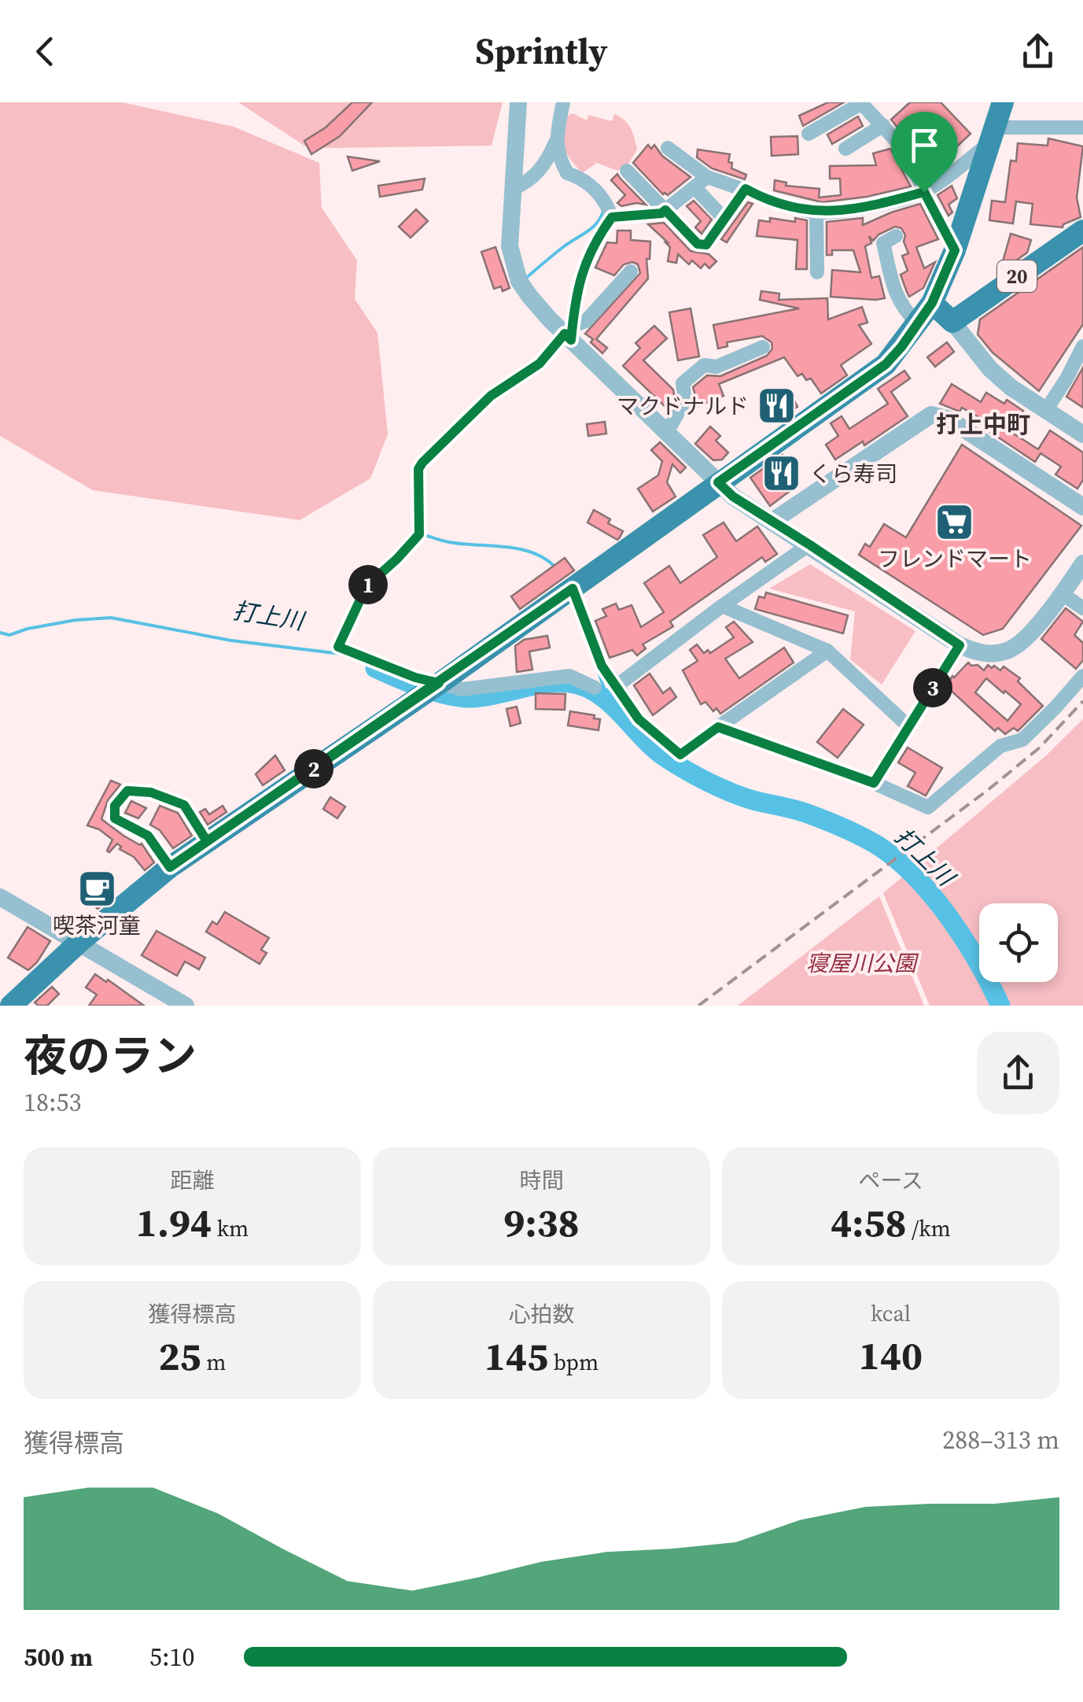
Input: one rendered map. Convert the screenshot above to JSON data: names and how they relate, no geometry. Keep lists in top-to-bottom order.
{
  "streets": {
    "main road": ["20"]
  },
  "districts": ["打上中町"],
  "water": ["打上川"],
  "parks": ["寝屋川公園"],
  "places": {
    "restaurant": ["マクドナルド", "くら寿司"],
    "supermarket": ["フレンドマート"],
    "cafe": ["喫茶河童"]
  },
  "page": {
    "header": "Sprintly",
    "pins": ["1", "3", "2"],
    "heading": ["夜のラン", "18:53"],
    "stats": [
      ["距離", "1.94 km"],
      ["時間", "9:38"],
      ["ペース", "4:58 /km"],
      ["獲得標高", "25 m"],
      ["心拍数", "145 bpm"],
      ["kcal", "140"]
    ],
    "chart": ["獲得標高", "288–313 m"],
    "list": [
      {
        "name": "500 m",
        "note": "5:10"
      }
    ]
  }
}
